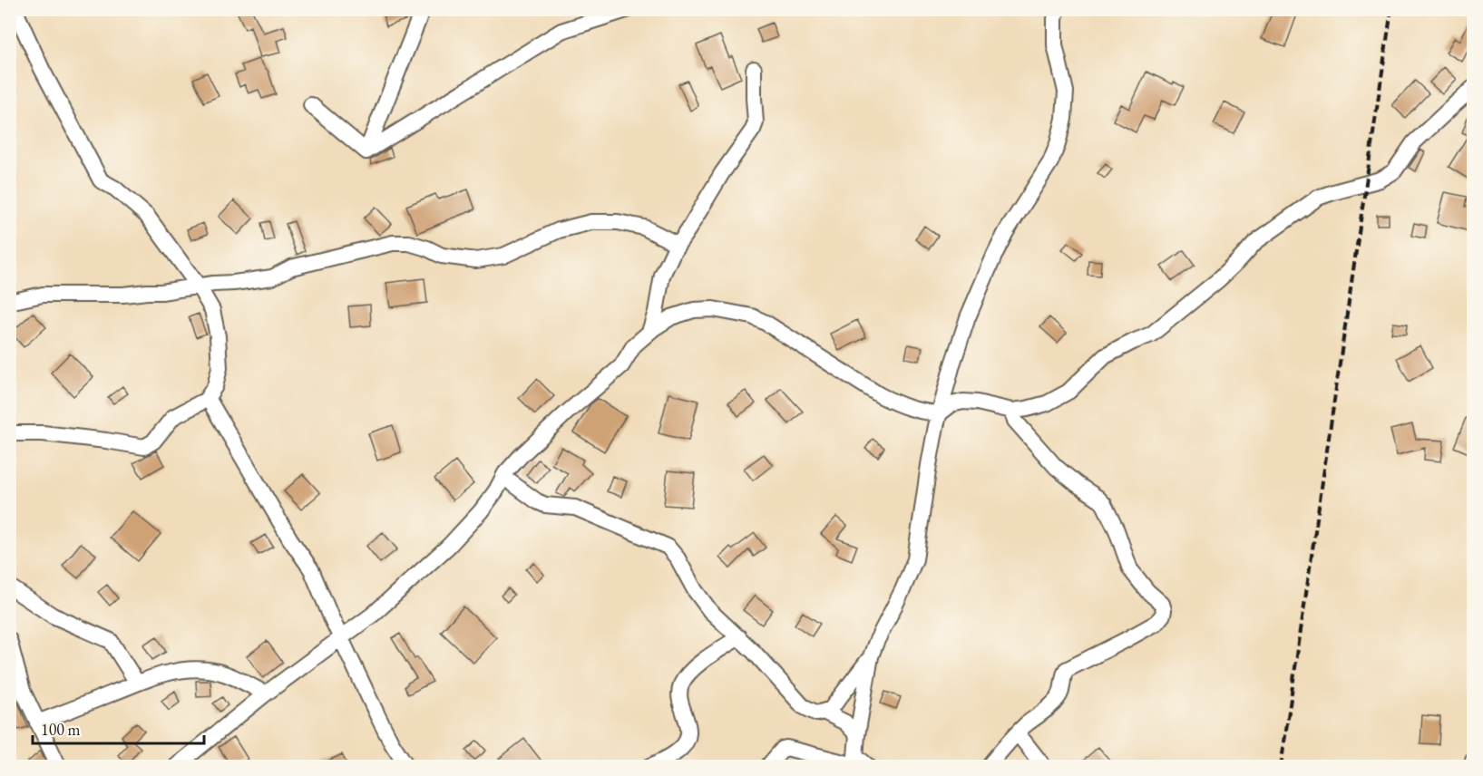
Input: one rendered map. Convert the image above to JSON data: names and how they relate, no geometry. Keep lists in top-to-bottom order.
{
  "scale_bar": "100 m"
}
